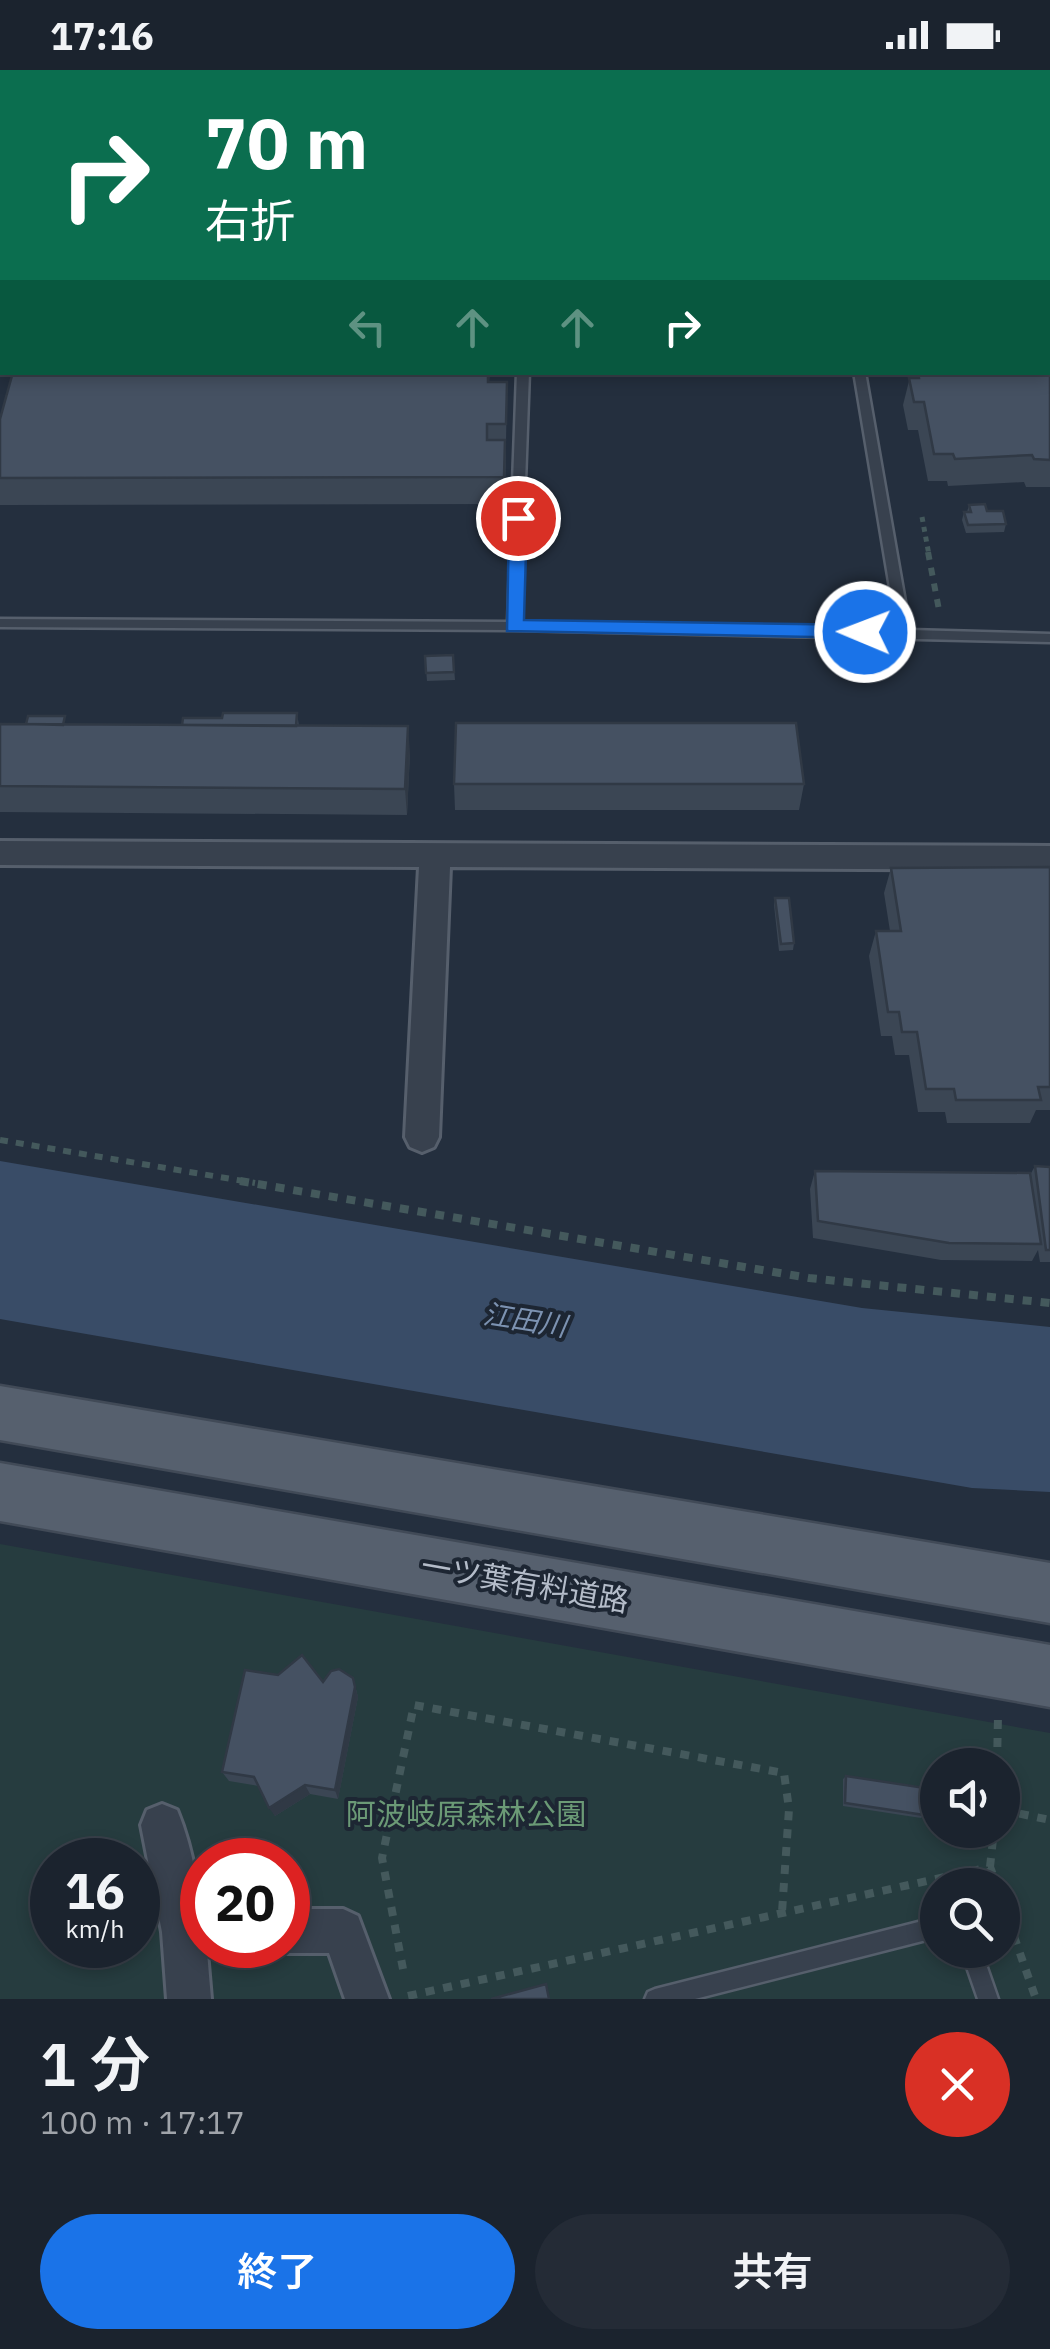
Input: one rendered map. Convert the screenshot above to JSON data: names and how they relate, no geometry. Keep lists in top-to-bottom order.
{
  "streets": {
    "main road": ["一ツ葉有料道路"]
  },
  "water": ["江田川"],
  "parks": ["阿波岐原森林公園"],
  "page": {
    "status": "17:16",
    "turn": ["70 m", "右折"],
    "speed": "16 km/h",
    "limit": "20",
    "heading": ["1 分", "100 m · 17:17"],
    "buttons": ["終了", "共有"]
  }
}
